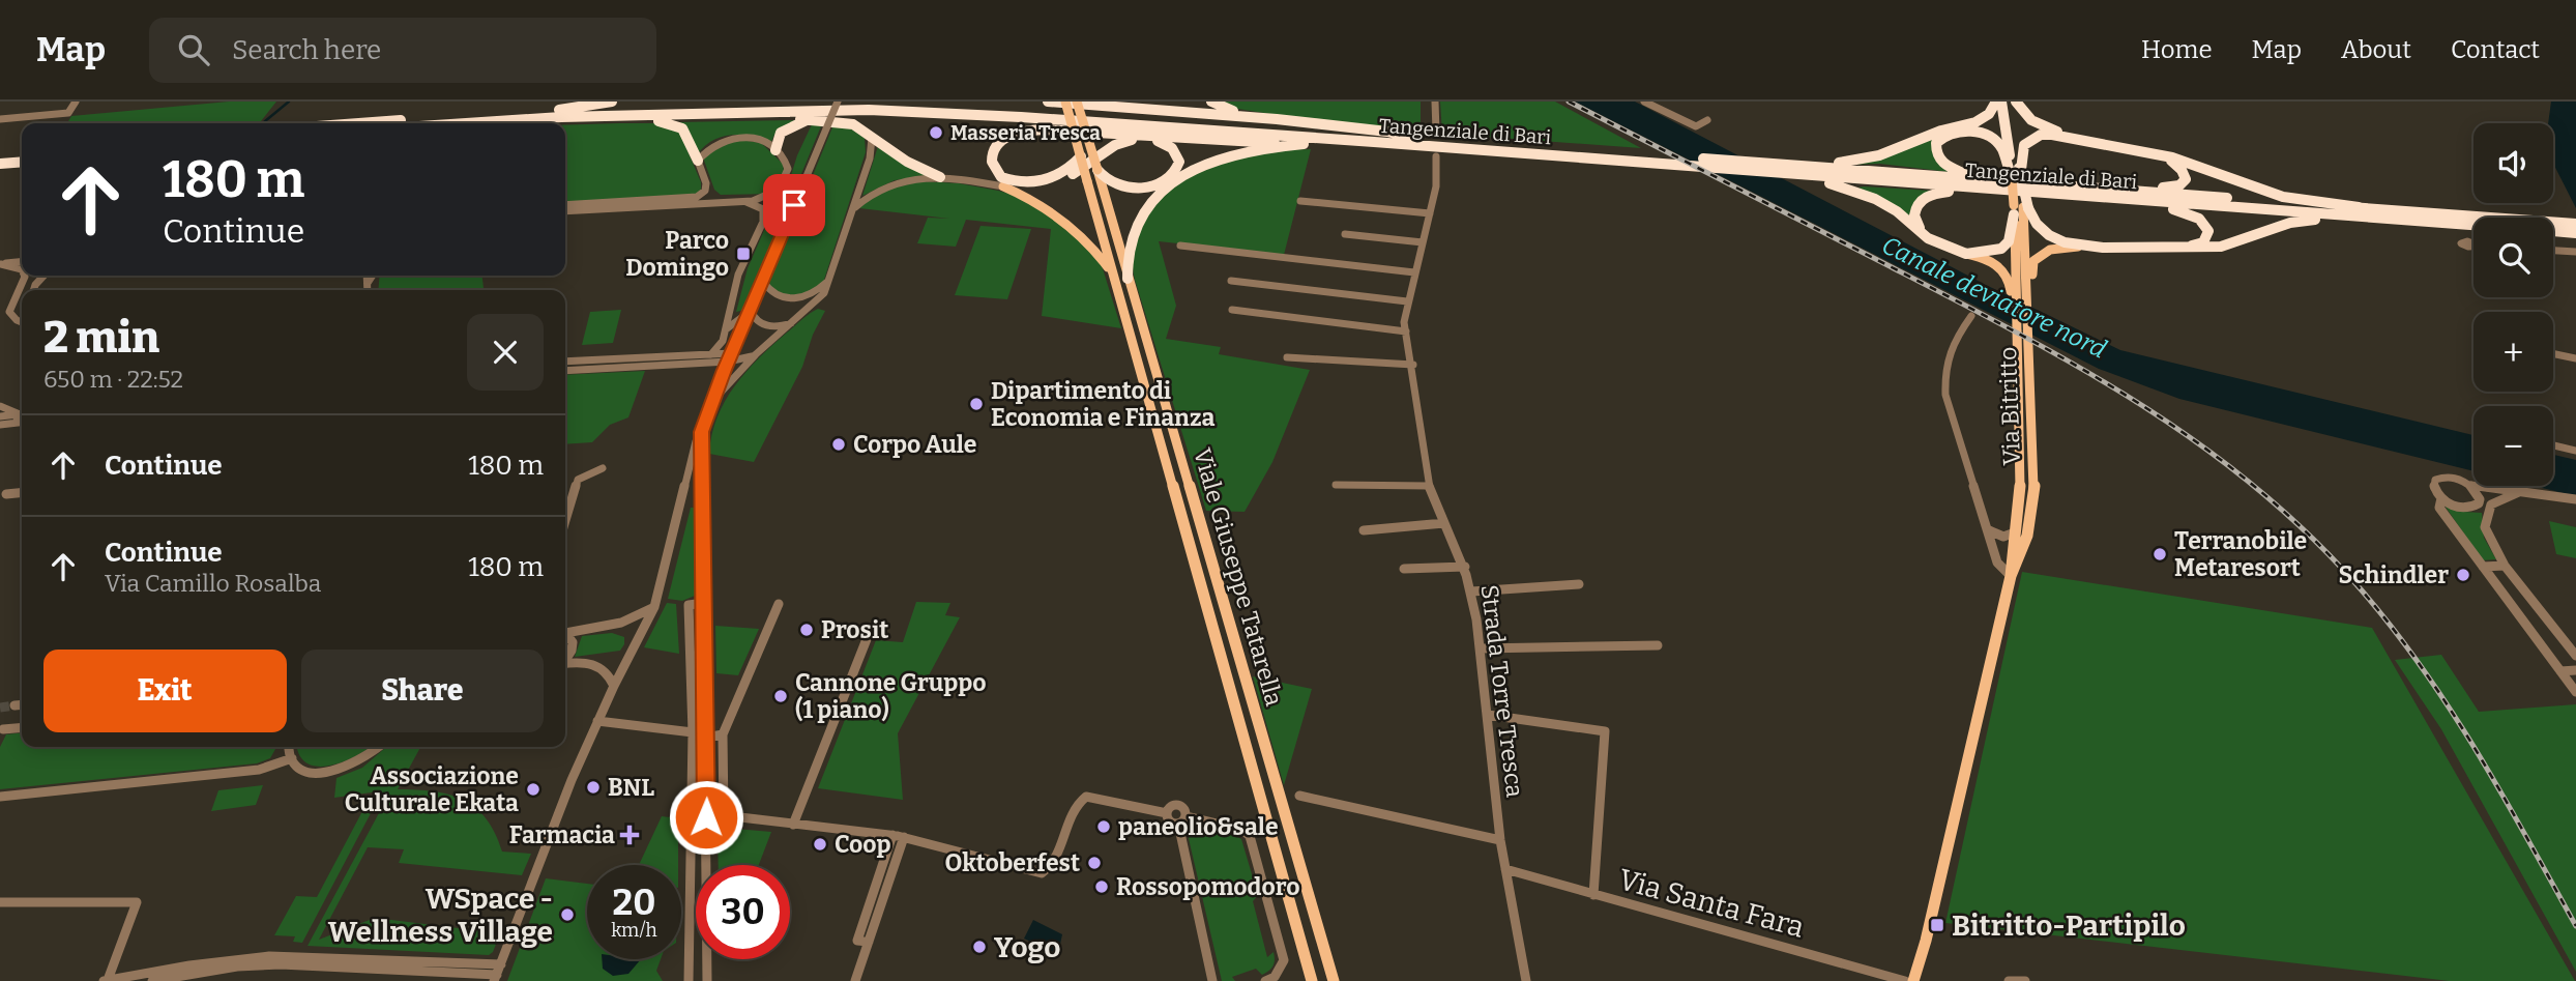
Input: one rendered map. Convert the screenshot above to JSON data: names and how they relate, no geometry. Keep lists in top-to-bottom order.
{
  "streets": {
    "highway": ["Tangenziale di Bari"],
    "main road": ["Via Bitritto", "Viale Giuseppe Tatarella"],
    "street": ["Strada Torre Tresca", "Via Santa Fara"]
  },
  "crossings": [
    ["Strada Torre Tresca", "Via Santa Fara"]
  ],
  "water": ["Canale deviatore nord"],
  "places": {
    "other": [
      "Masseria Tresca",
      "Dipartimento di Economia e Finanza",
      "Corpo Aule",
      "Terranobile Metaresort",
      "Schindler",
      "Prosit",
      "Cannone Gruppo (1 piano)",
      "BNL",
      "Associazione Culturale Ekata",
      "paneolio&sale",
      "Coop",
      "Oktoberfest",
      "Rossopomodoro",
      "WSpace - Wellness Village",
      "Yogo"
    ],
    "transit": ["Parco Domingo", "Bitritto-Partipilo"],
    "health": ["Farmacia"]
  },
  "page": {
    "header": "Map",
    "search": "Search here",
    "nav": [
      "Home",
      "Map",
      "About",
      "Contact"
    ],
    "map_buttons": ["+", "−"],
    "turn": ["180 m", "Continue"],
    "heading": ["2 min", "650 m · 22:52"],
    "list": [
      {
        "name": "Continue",
        "value": "180 m"
      },
      {
        "name": "Continue",
        "note": "Via Camillo Rosalba",
        "value": "180 m"
      }
    ],
    "buttons": ["Exit", "Share"],
    "speed": "20 km/h",
    "limit": "30"
  }
}
